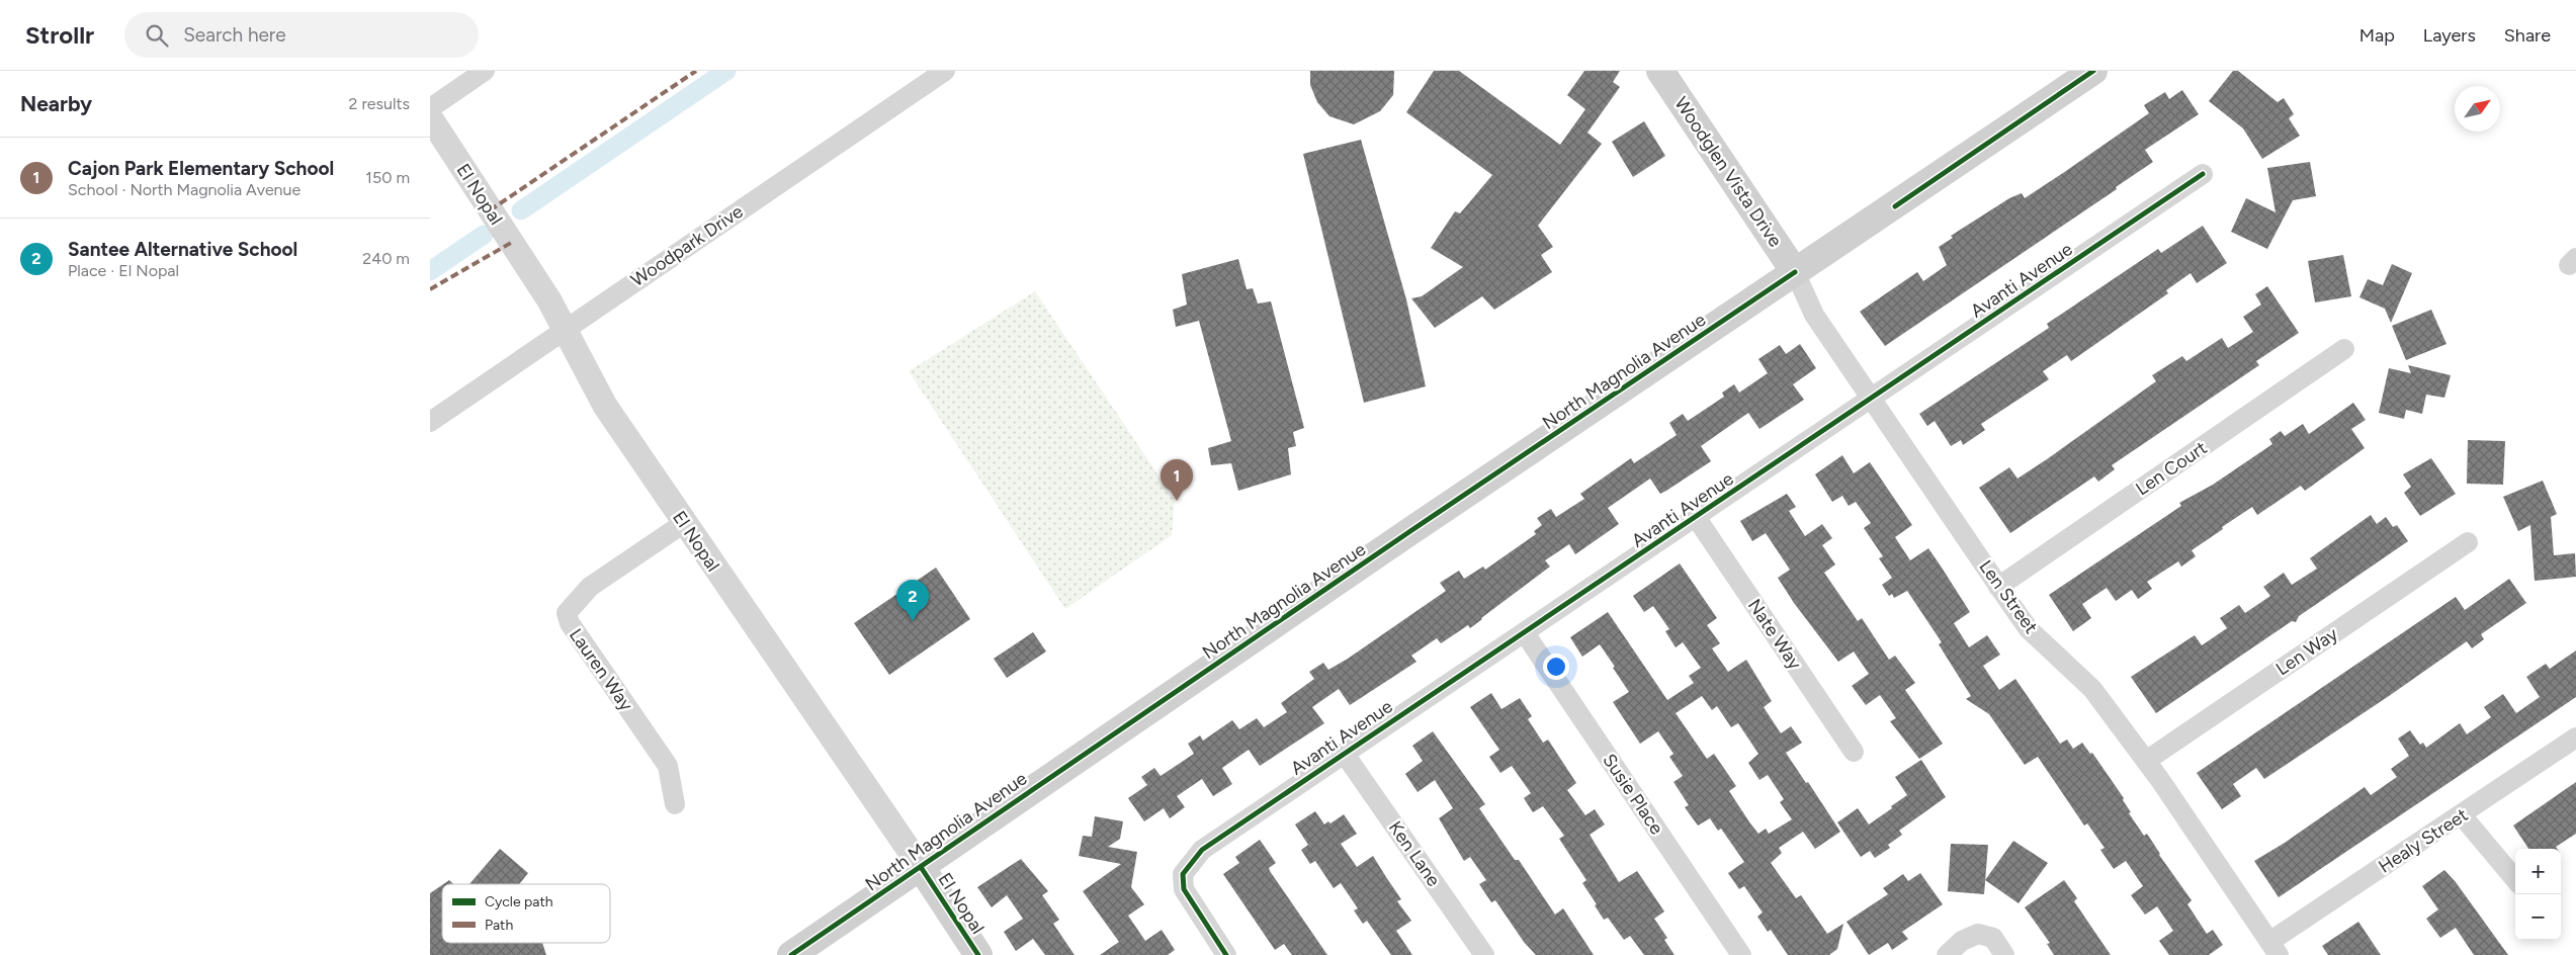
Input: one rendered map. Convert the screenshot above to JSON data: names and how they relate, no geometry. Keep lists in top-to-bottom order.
{
  "streets": {
    "main road": ["Woodglen Vista Drive", "El Nopal", "North Magnolia Avenue"],
    "street": [
      "Woodpark Drive",
      "Avanti Avenue",
      "Len Court",
      "Len Street",
      "Nate Way",
      "Len Way",
      "Lauren Way",
      "Susie Place",
      "Healy Street",
      "Ken Lane"
    ]
  },
  "crossings": [
    ["Woodglen Vista Drive", "North Magnolia Avenue"],
    ["Woodglen Vista Drive", "Len Street"],
    ["El Nopal", "Woodpark Drive"],
    ["El Nopal", "North Magnolia Avenue"],
    ["El Nopal", "Lauren Way"],
    ["Avanti Avenue", "Len Street"],
    ["Avanti Avenue", "Nate Way"],
    ["Avanti Avenue", "Susie Place"],
    ["Avanti Avenue", "Ken Lane"],
    ["North Magnolia Avenue", "Len Street"],
    ["Len Court", "Len Street"],
    ["Len Street", "Len Way"],
    ["Len Street", "Healy Street"]
  ],
  "legend": ["Cycle path", "Path"],
  "north": "top right",
  "page": {
    "header": "Strollr",
    "search": "Search here",
    "nav": ["Map", "Layers", "Share"],
    "heading": ["Nearby", "2 results"],
    "list": [
      {
        "mark": "1",
        "name": "Cajon Park Elementary School",
        "note": "School · North Magnolia Avenue",
        "value": "150 m"
      },
      {
        "mark": "2",
        "name": "Santee Alternative School",
        "note": "Place · El Nopal",
        "value": "240 m"
      }
    ],
    "pins": ["1", "2"],
    "map_buttons": ["+", "−"]
  }
}
